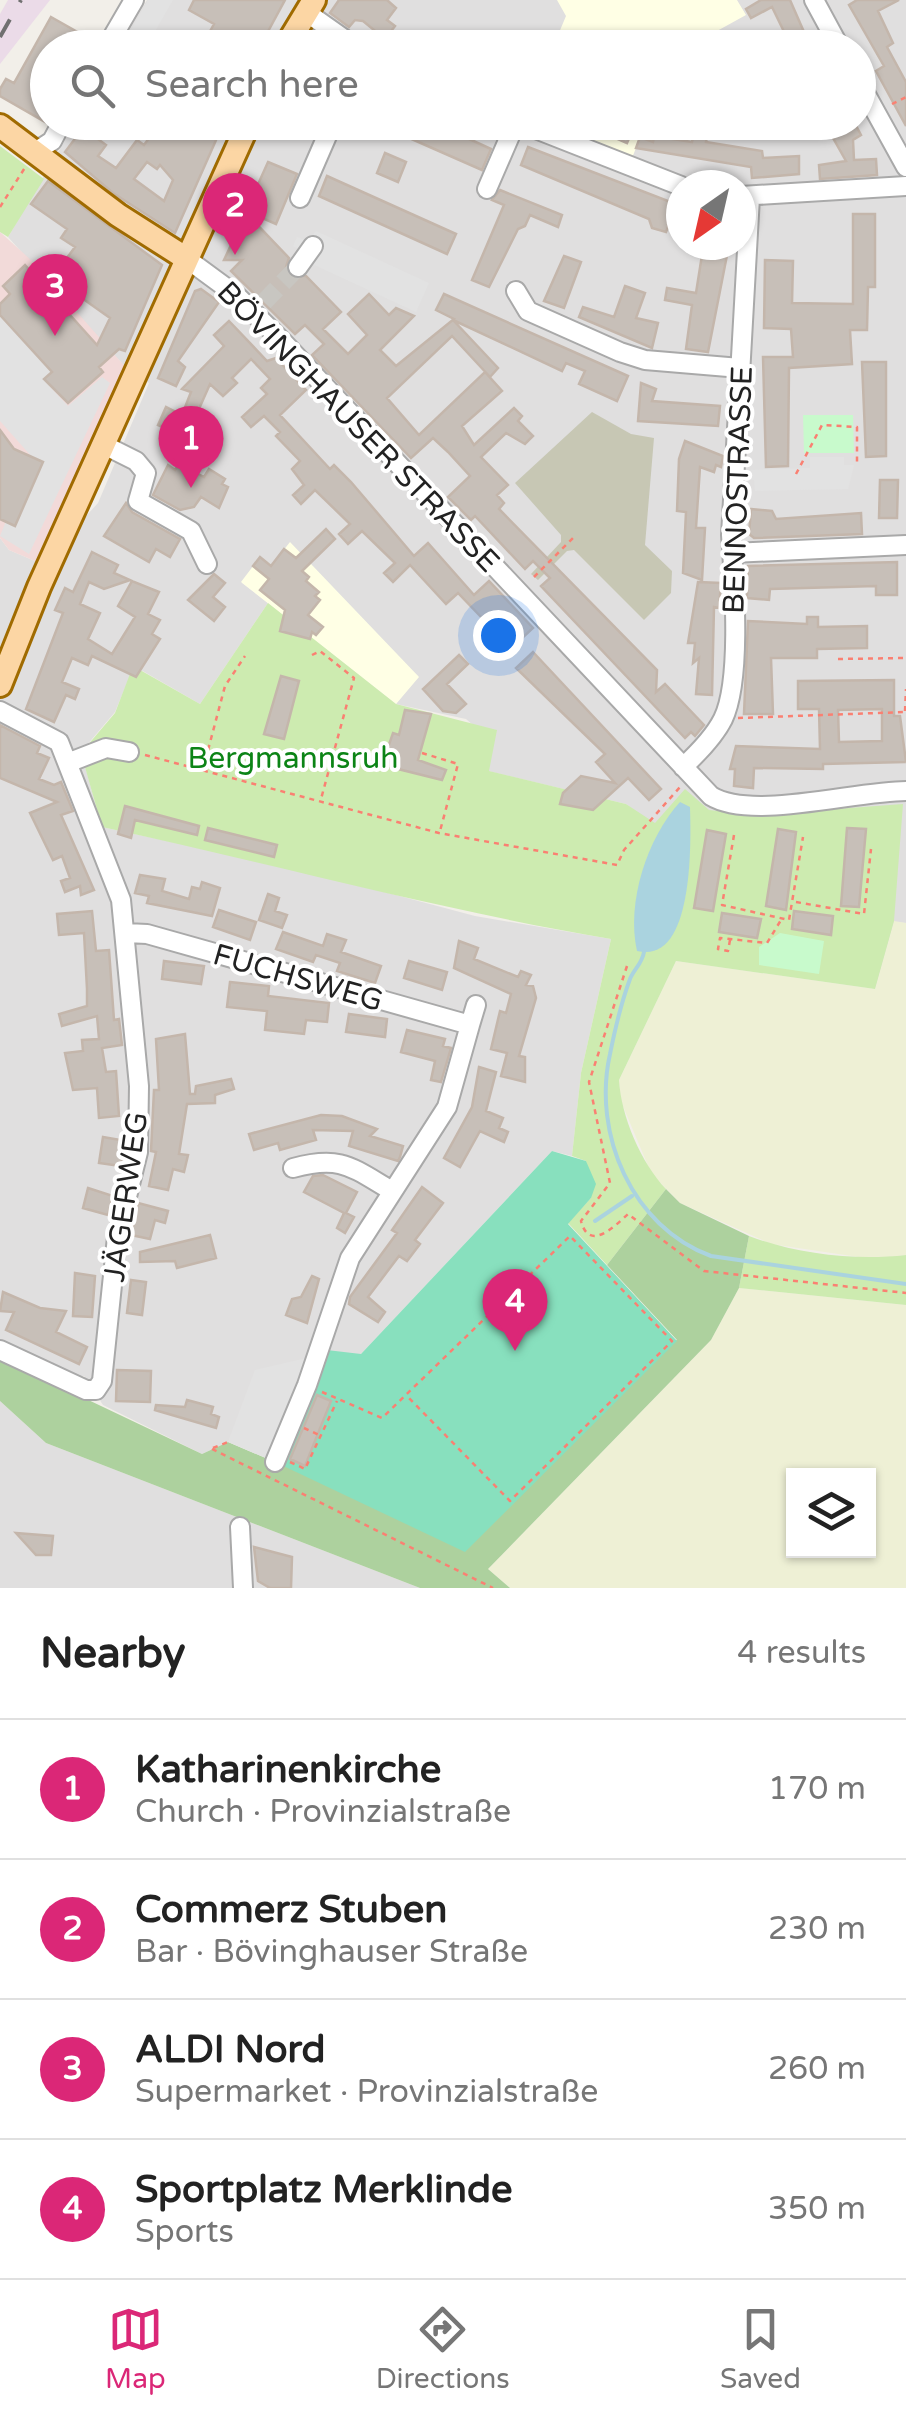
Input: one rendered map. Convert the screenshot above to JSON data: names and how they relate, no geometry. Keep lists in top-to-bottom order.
{
  "streets": {
    "main road": ["BÖVINGHAUSER STRASSE"],
    "street": ["BENNOSTRASSE", "FUCHSWEG", "JÄGERWEG"]
  },
  "crossings": [
    ["FUCHSWEG", "JÄGERWEG"]
  ],
  "parks": ["Bergmannsruh"],
  "north": "bottom left",
  "page": {
    "search": "Search here",
    "pins": [
      "2",
      "3",
      "1",
      "4"
    ],
    "heading": ["Nearby", "4 results"],
    "list": [
      {
        "mark": "1",
        "name": "Katharinenkirche",
        "note": "Church · Provinzialstraße",
        "value": "170 m"
      },
      {
        "mark": "2",
        "name": "Commerz Stuben",
        "note": "Bar · Bövinghauser Straße",
        "value": "230 m"
      },
      {
        "mark": "3",
        "name": "ALDI Nord",
        "note": "Supermarket · Provinzialstraße",
        "value": "260 m"
      },
      {
        "mark": "4",
        "name": "Sportplatz Merklinde",
        "note": "Sports",
        "value": "350 m"
      }
    ],
    "nav": ["Map", "Directions", "Saved"]
  }
}
